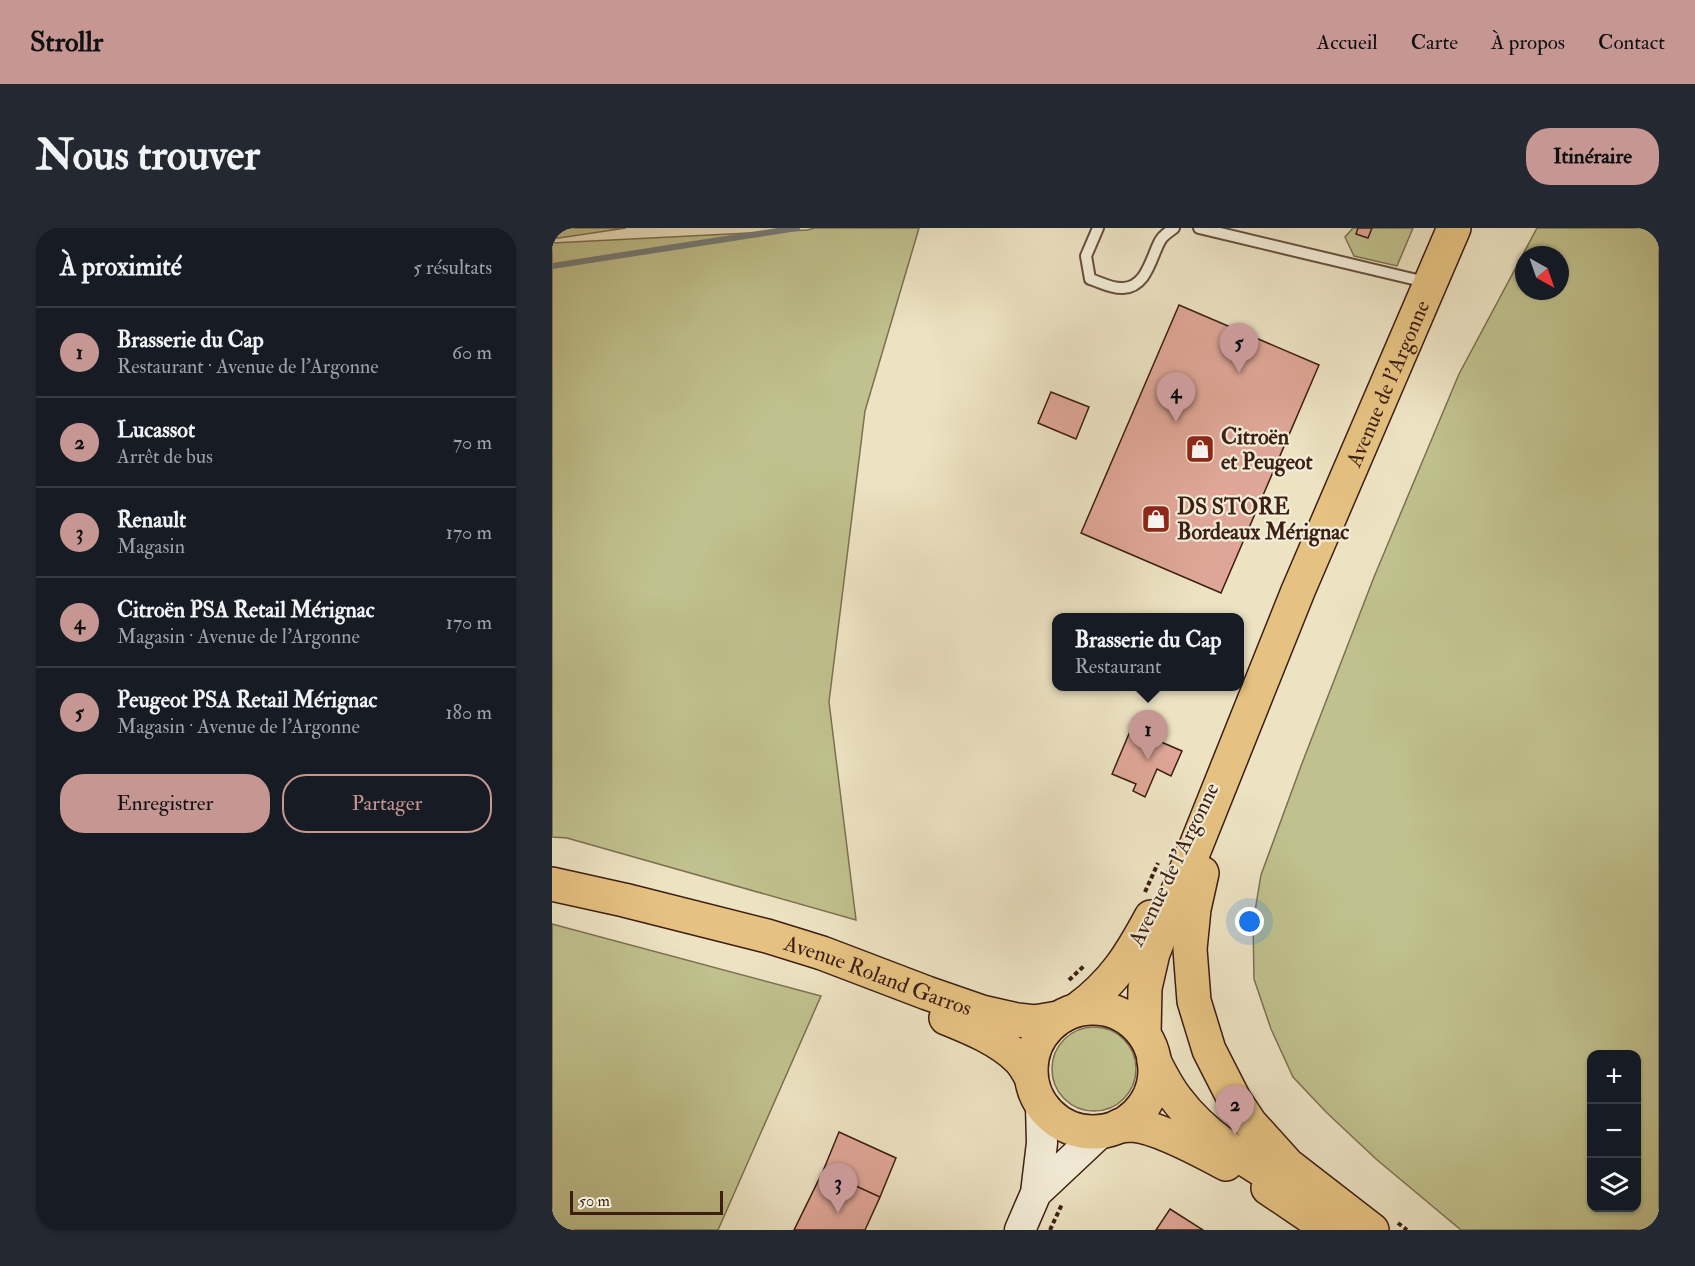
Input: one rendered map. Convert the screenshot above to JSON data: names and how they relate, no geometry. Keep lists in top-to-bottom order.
{
  "streets": {
    "main road": ["Avenue de l'Argonne", "Avenue Roland Garros"]
  },
  "crossings": [
    ["Avenue de l'Argonne", "Avenue Roland Garros"]
  ],
  "places": {
    "shop": ["Citroën et Peugeot", "DS STORE Bordeaux Mérignac"]
  },
  "scale_bar": "50 m",
  "north": "bottom right",
  "page": {
    "header": "Strollr",
    "nav": [
      "Accueil",
      "Carte",
      "À propos",
      "Contact"
    ],
    "buttons": [
      "Itinéraire",
      ["Enregistrer", "Partager"]
    ],
    "title": "Nous trouver",
    "heading": ["À proximité", "5 résultats"],
    "list": [
      {
        "mark": "1",
        "name": "Brasserie du Cap",
        "note": "Restaurant · Avenue de l'Argonne",
        "value": "60 m"
      },
      {
        "mark": "2",
        "name": "Lucassot",
        "note": "Arrêt de bus",
        "value": "70 m"
      },
      {
        "mark": "3",
        "name": "Renault",
        "note": "Magasin",
        "value": "170 m"
      },
      {
        "mark": "4",
        "name": "Citroën PSA Retail Mérignac",
        "note": "Magasin · Avenue de l'Argonne",
        "value": "170 m"
      },
      {
        "mark": "5",
        "name": "Peugeot PSA Retail Mérignac",
        "note": "Magasin · Avenue de l'Argonne",
        "value": "180 m"
      }
    ],
    "pins": [
      "5",
      "4",
      "1",
      "2",
      "3"
    ],
    "popup": ["Brasserie du Cap", "Restaurant"],
    "map_buttons": ["+", "−"],
    "scale": "50 m"
  }
}
